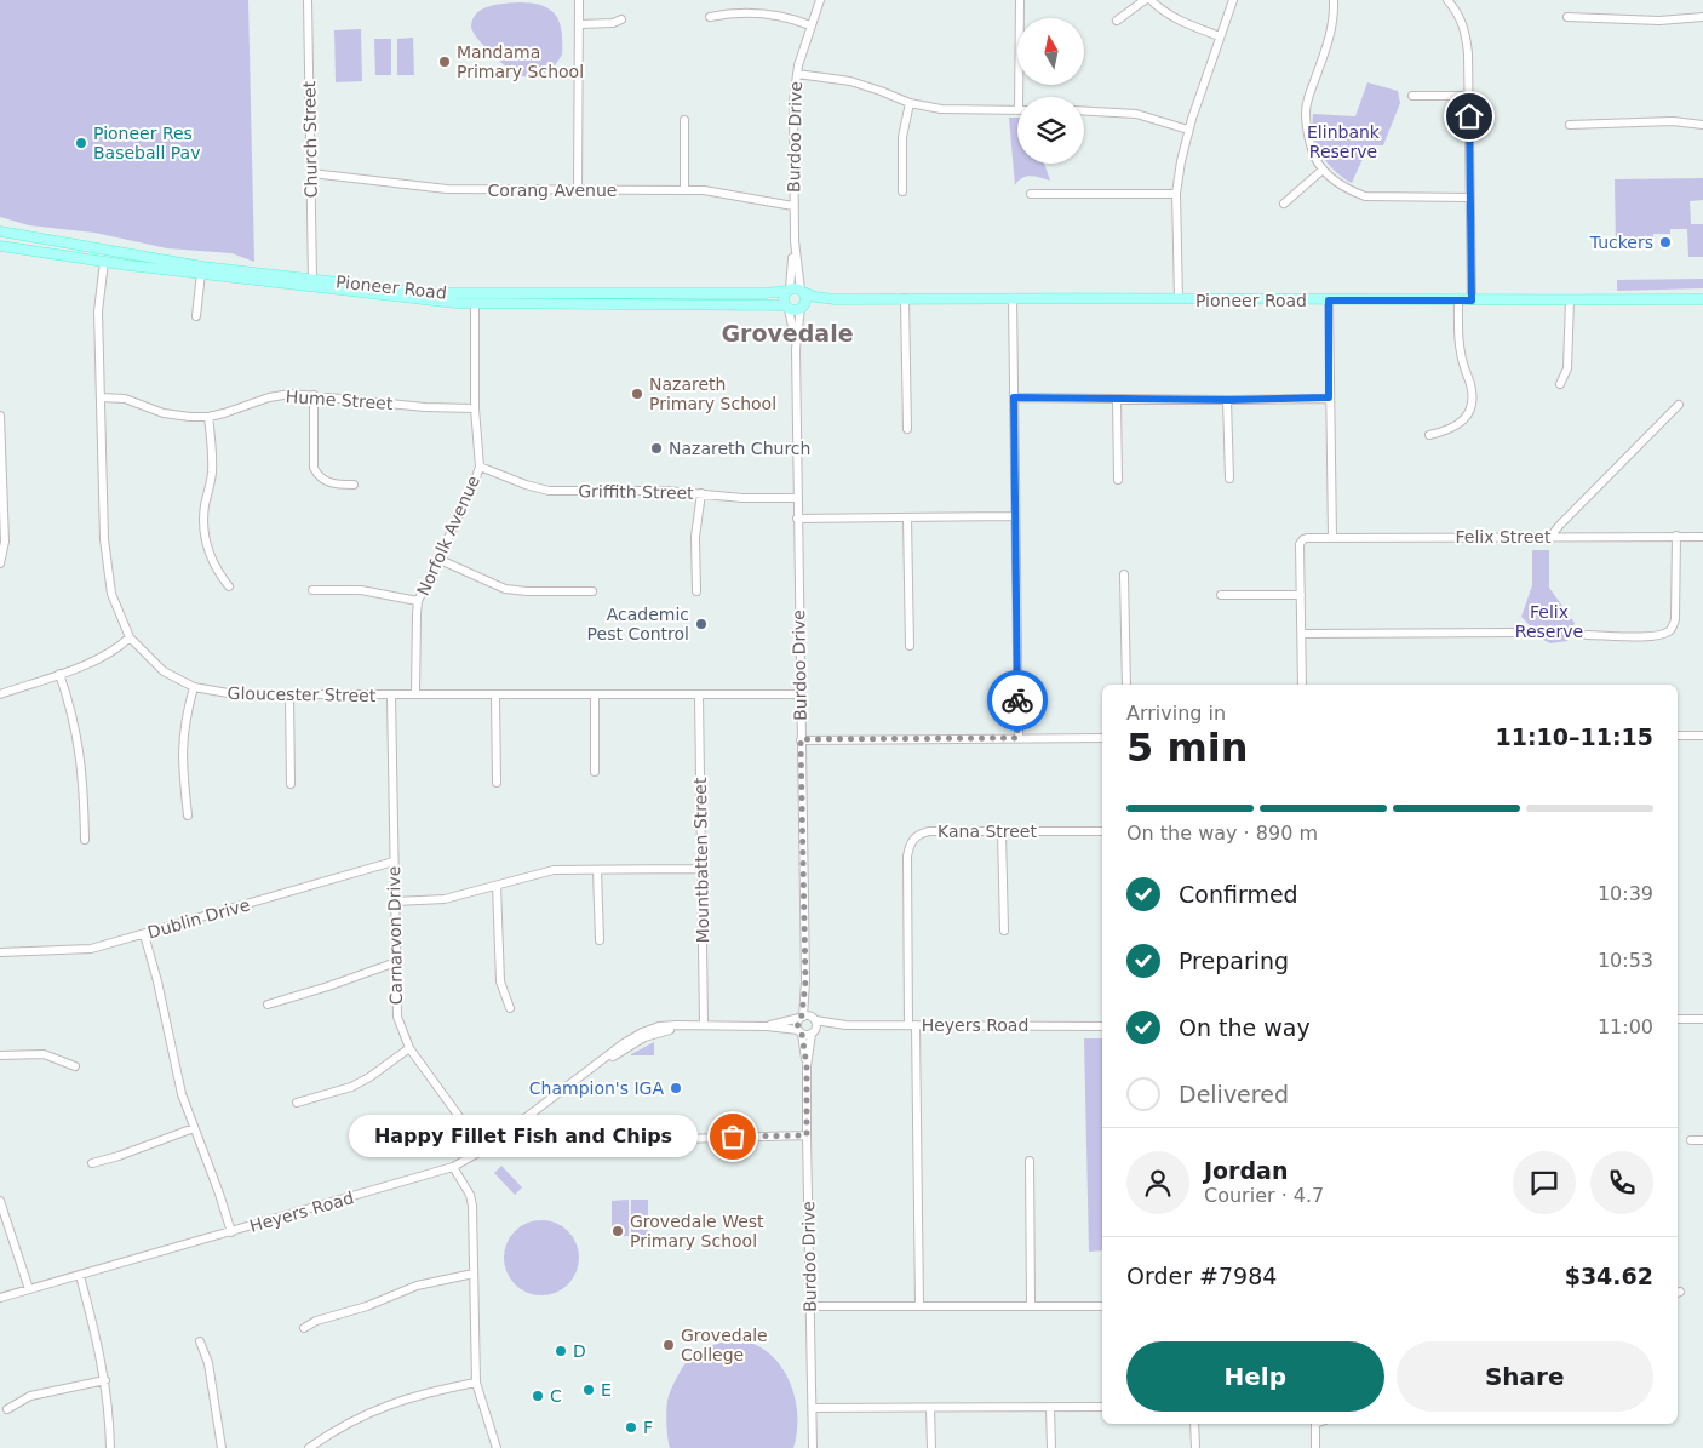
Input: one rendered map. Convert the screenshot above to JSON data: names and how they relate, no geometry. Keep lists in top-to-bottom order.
{
  "streets": {
    "main road": ["Pioneer Road"],
    "street": [
      "Burdoo Drive",
      "Church Street",
      "Corang Avenue",
      "Hume Street",
      "Griffith Street",
      "Norfolk Avenue",
      "Felix Street",
      "Gloucester Street",
      "Kana Street",
      "Mountbatten Street",
      "Dublin Drive",
      "Carnarvon Drive",
      "Heyers Road"
    ]
  },
  "crossings": [
    ["Burdoo Drive", "Corang Avenue"],
    ["Burdoo Drive", "Pioneer Road"],
    ["Burdoo Drive", "Griffith Street"],
    ["Burdoo Drive", "Gloucester Street"],
    ["Burdoo Drive", "Heyers Road"],
    ["Church Street", "Corang Avenue"],
    ["Church Street", "Pioneer Road"],
    ["Pioneer Road", "Norfolk Avenue"],
    ["Pioneer Road", "Gloucester Street"],
    ["Hume Street", "Norfolk Avenue"],
    ["Hume Street", "Gloucester Street"],
    ["Griffith Street", "Norfolk Avenue"],
    ["Norfolk Avenue", "Gloucester Street"],
    ["Gloucester Street", "Mountbatten Street"],
    ["Gloucester Street", "Carnarvon Drive"],
    ["Kana Street", "Heyers Road"],
    ["Mountbatten Street", "Heyers Road"],
    ["Dublin Drive", "Carnarvon Drive"],
    ["Carnarvon Drive", "Heyers Road"]
  ],
  "districts": ["Grovedale"],
  "parks": ["Elinbank Reserve", "Felix Reserve"],
  "places": [
    "Mandama Primary School",
    "Pioneer Res Baseball Pav",
    "Tuckers",
    "Nazareth Primary School",
    "Nazareth Church",
    "Academic Pest Control",
    "Champion's IGA",
    "Happy Fillet Fish and Chips",
    "Grovedale West Primary School",
    "Grovedale College",
    "D",
    "E",
    "C",
    "F"
  ],
  "north": "top",
  "page": {
    "heading": ["5 min", "Arriving in", "11:10–11:15"],
    "panel": [
      "Jordan",
      "Courier · 4.7",
      "Order #7984",
      "$34.62"
    ],
    "bar": "On the way · 890 m",
    "list": [
      ["Confirmed", "10:39"],
      ["Preparing", "10:53"],
      ["On the way", "11:00"],
      "Delivered"
    ],
    "bubble": "Happy Fillet Fish and Chips",
    "buttons": ["Help", "Share"]
  }
}
